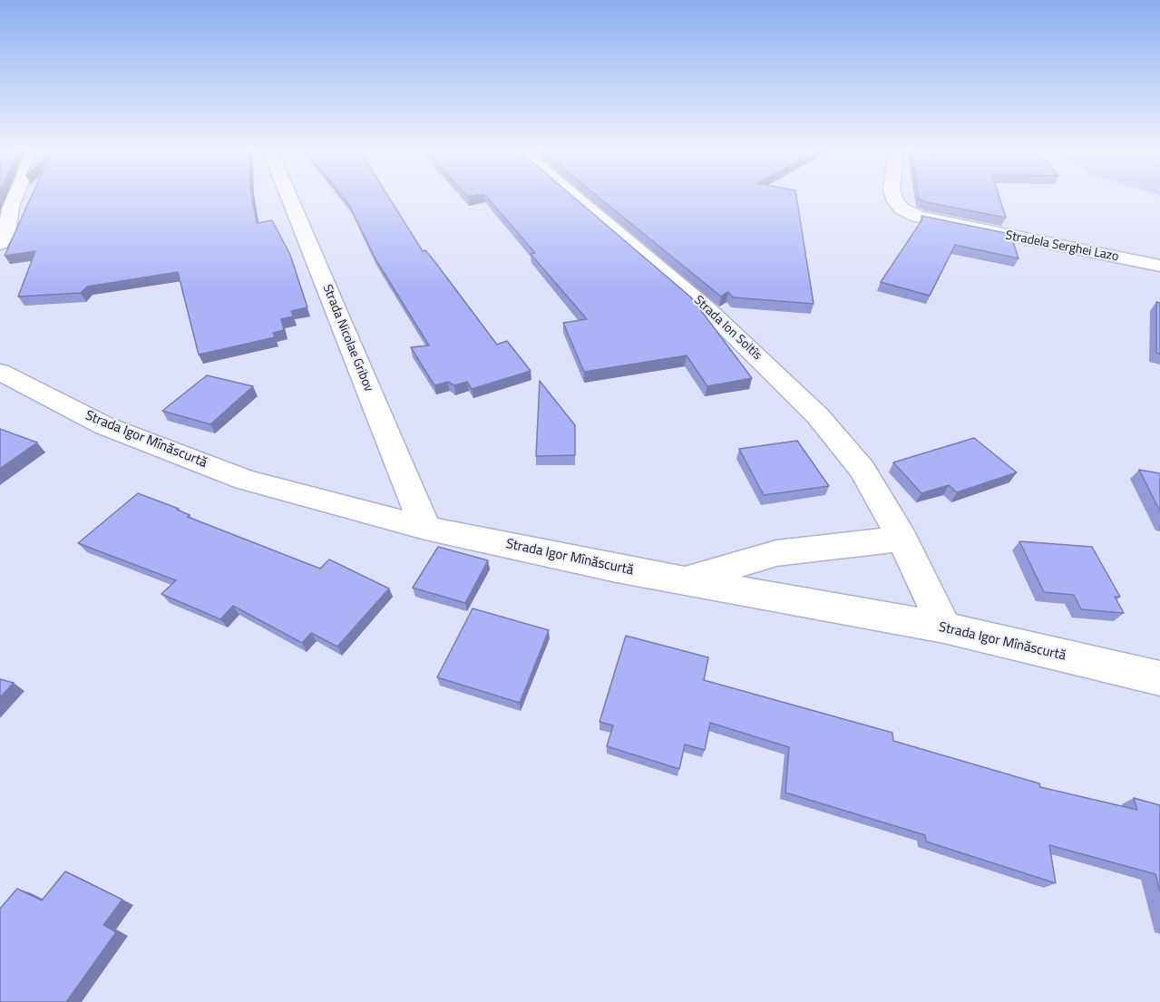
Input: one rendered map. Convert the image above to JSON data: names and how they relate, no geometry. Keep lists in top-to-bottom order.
{
  "streets": {
    "street": [
      "Stradela Serghei Lazo",
      "Strada Ion Soltîs",
      "Strada Nicolae Gribov",
      "Strada Igor Mînăscurtă"
    ]
  },
  "crossings": [
    ["Strada Ion Soltîs", "Strada Igor Mînăscurtă"],
    ["Strada Nicolae Gribov", "Strada Igor Mînăscurtă"]
  ]
}
